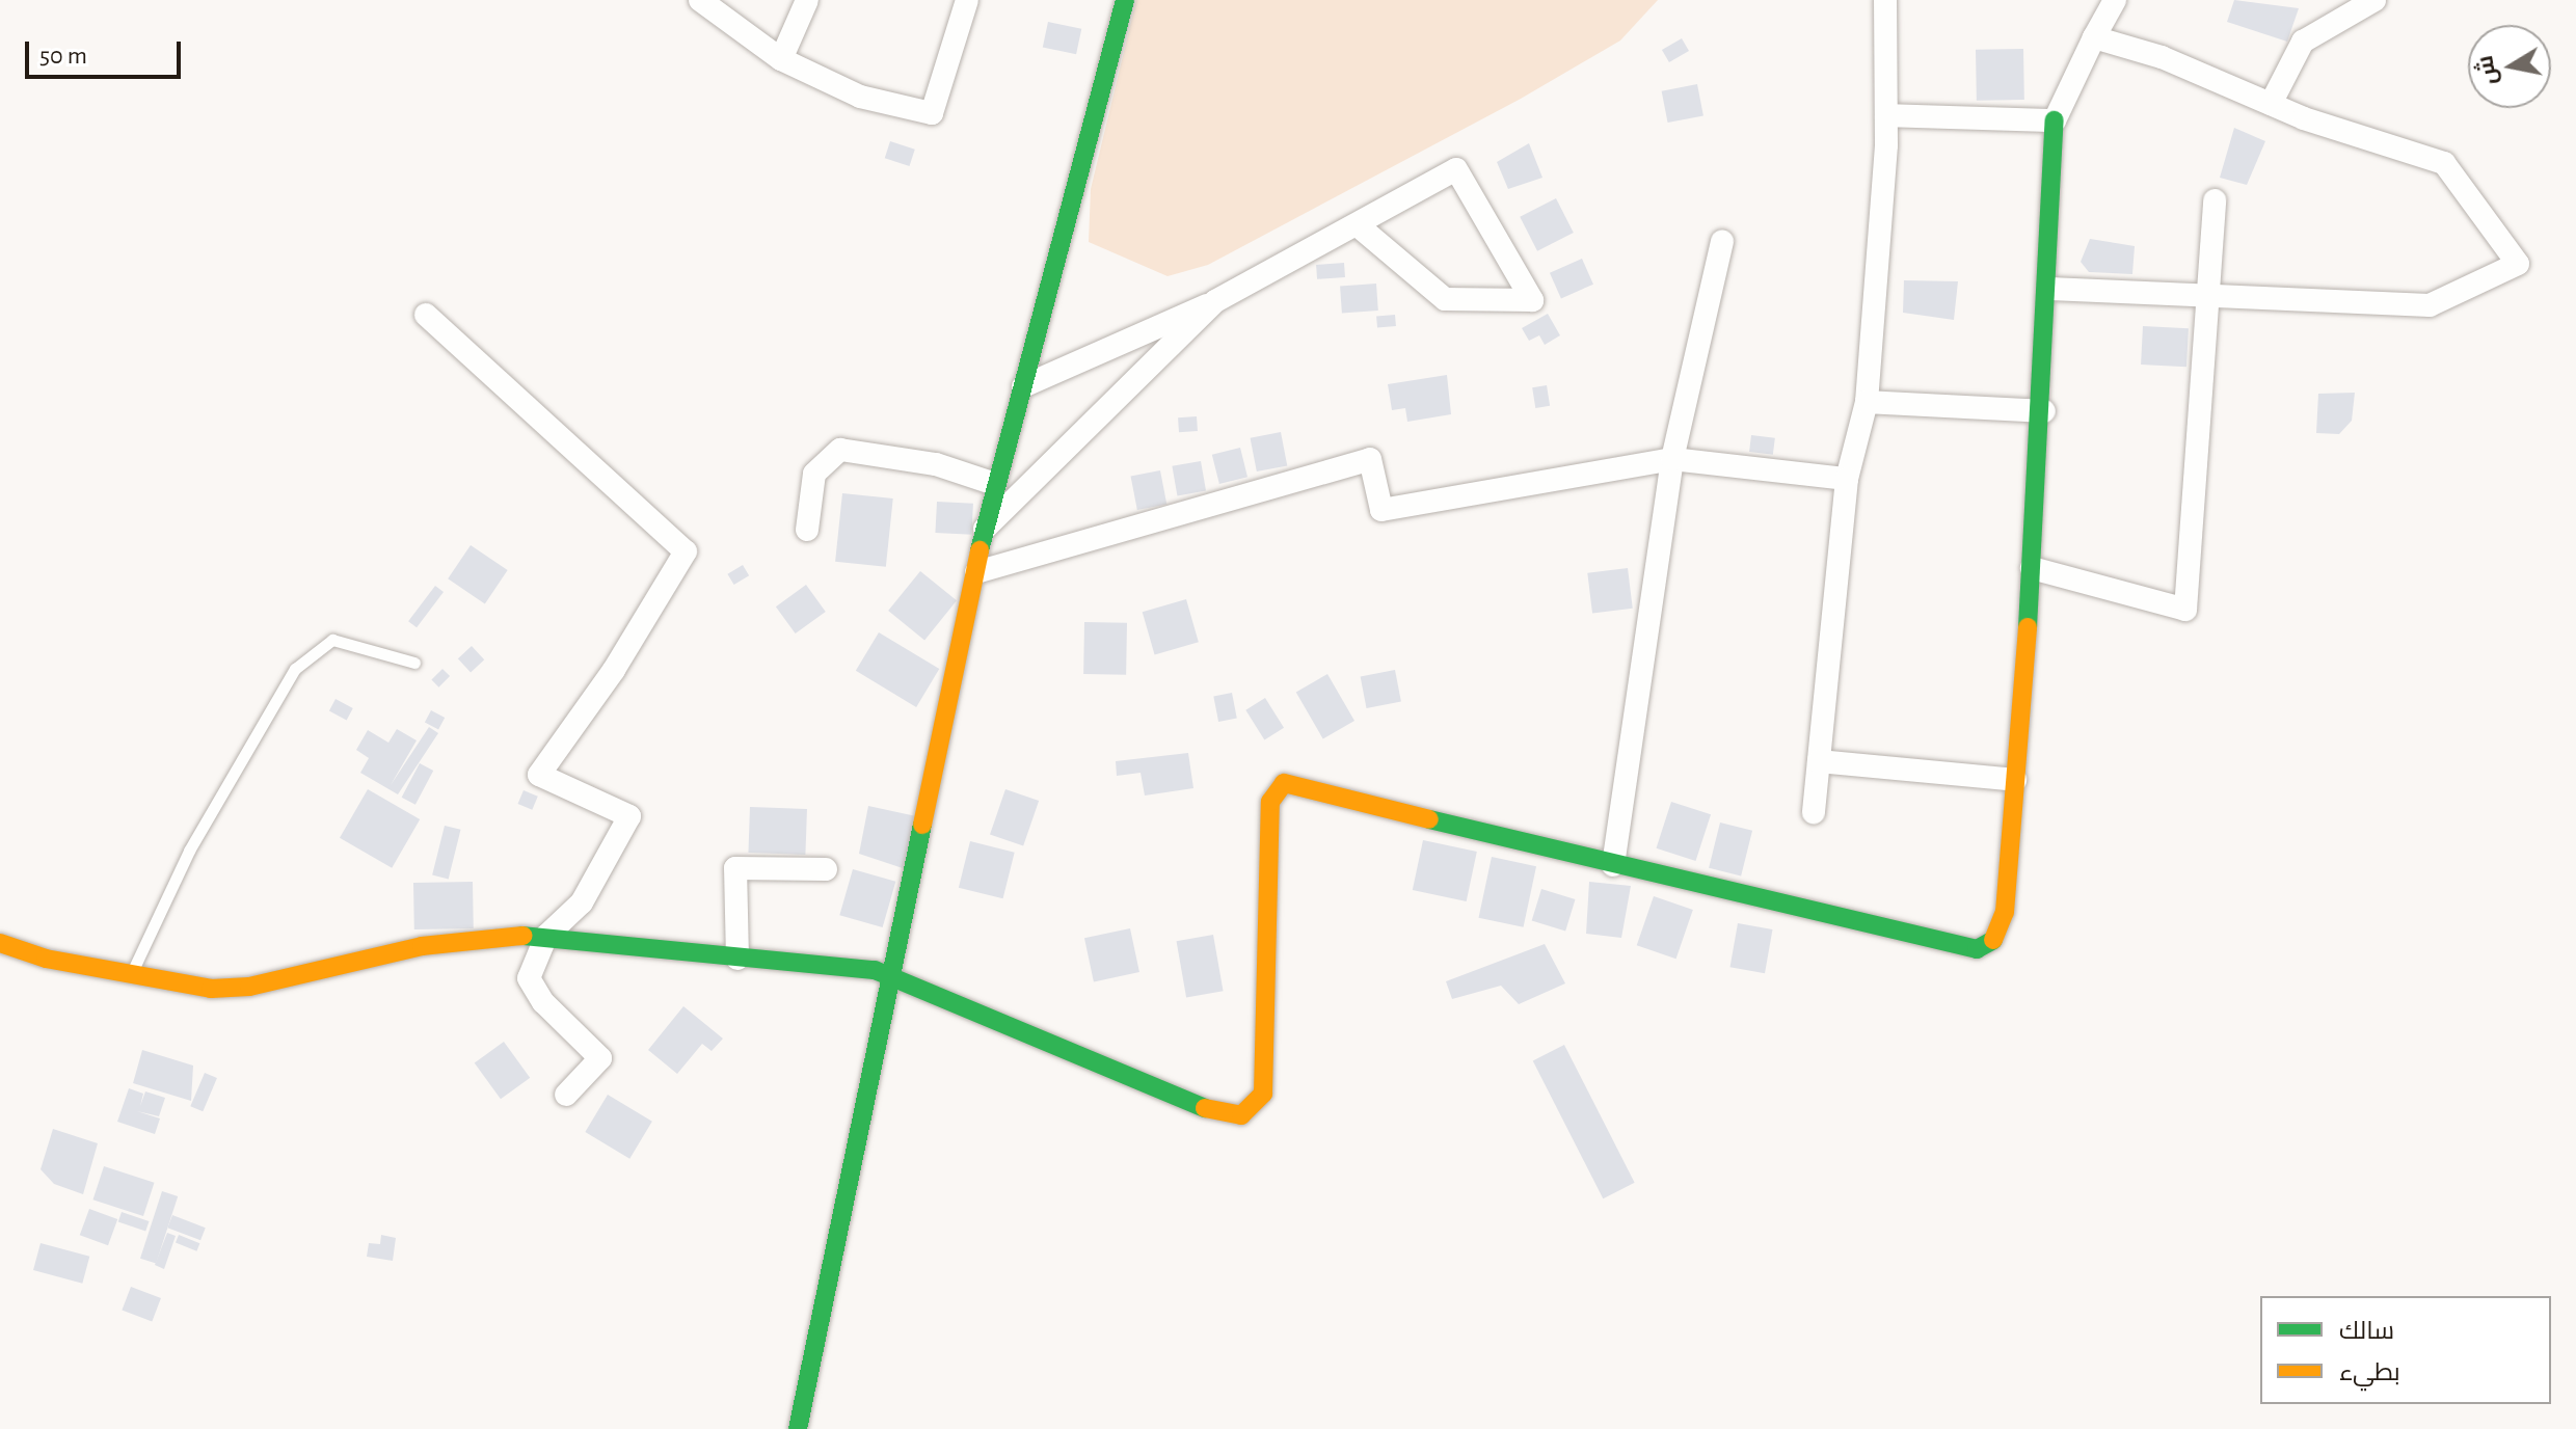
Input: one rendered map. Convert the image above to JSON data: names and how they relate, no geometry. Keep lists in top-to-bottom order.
{
  "legend": ["سالك", "بطيء"],
  "scale_bar": "50 m",
  "north": "left"
}
